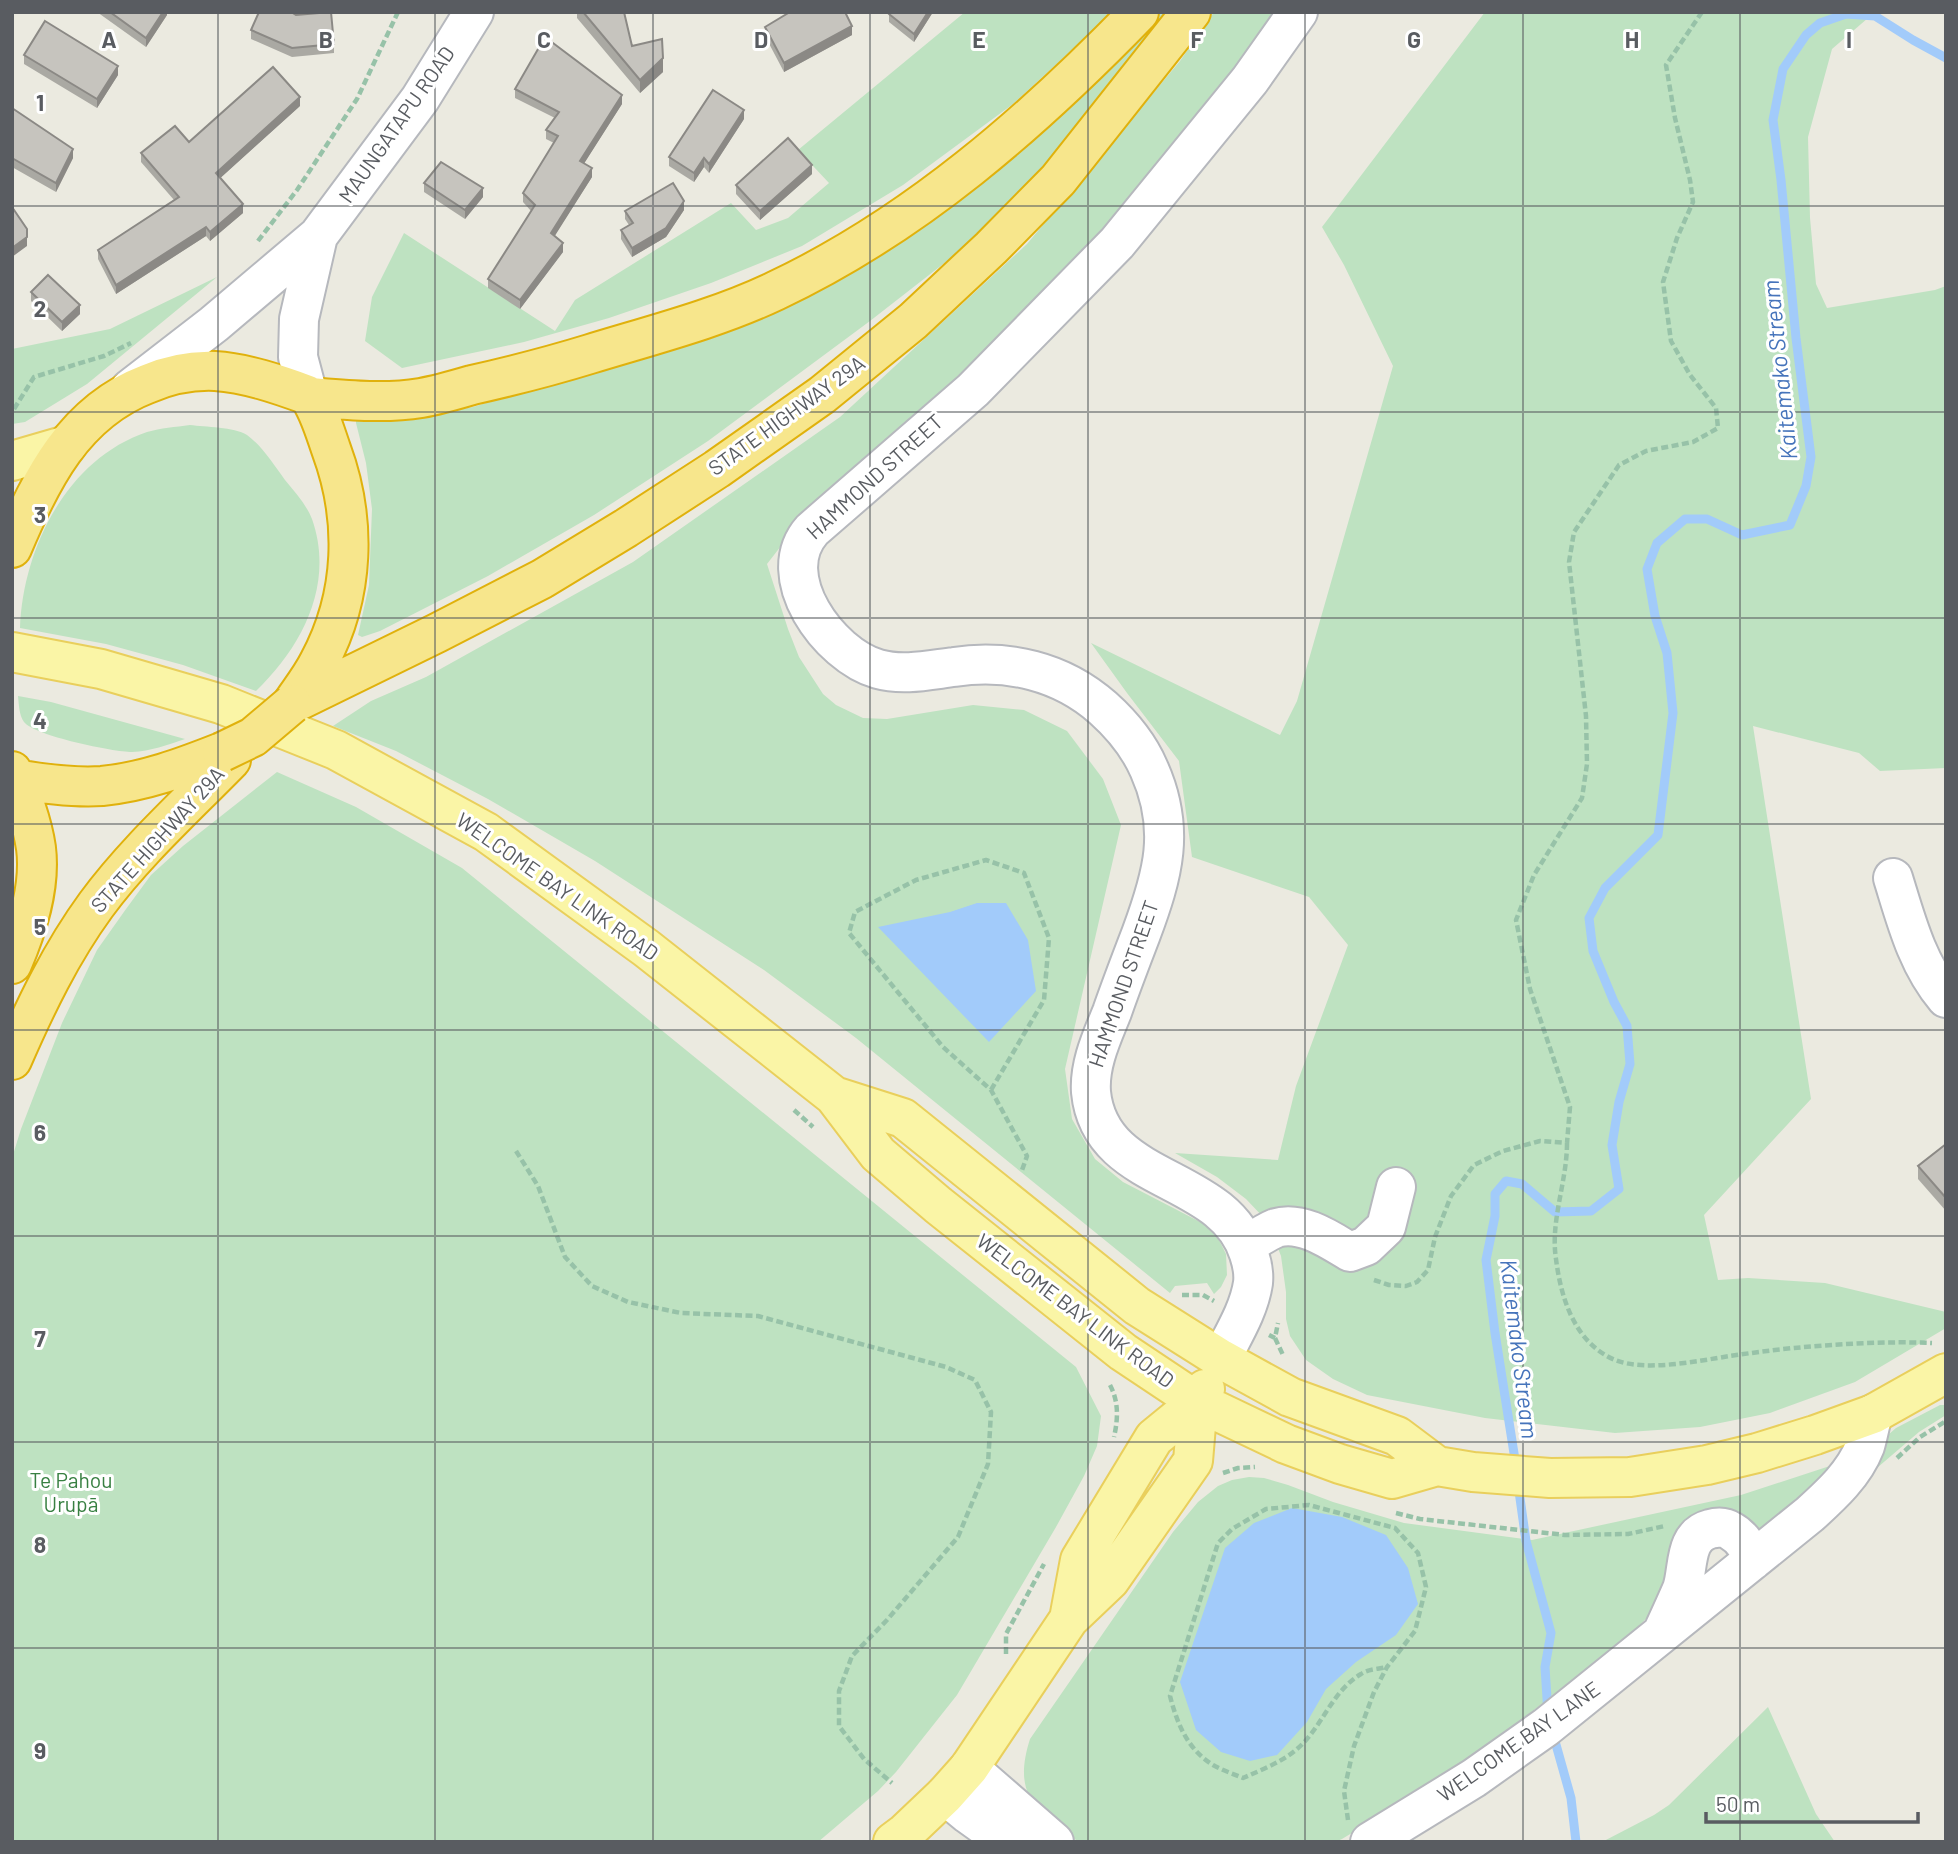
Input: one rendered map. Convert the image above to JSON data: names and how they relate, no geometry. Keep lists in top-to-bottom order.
{
  "streets": {
    "highway": ["STATE HIGHWAY 29A"],
    "main road": ["WELCOME BAY LINK ROAD"],
    "street": ["MAUNGATAPU ROAD", "HAMMOND STREET", "WELCOME BAY LANE"]
  },
  "crossings": [
    ["HAMMOND STREET", "WELCOME BAY LINK ROAD"],
    ["WELCOME BAY LINK ROAD", "WELCOME BAY LANE"]
  ],
  "water": ["Kaitemako Stream"],
  "parks": ["Te Pahou Urupā"],
  "scale_bar": "50 m",
  "grid": {
    "columns": [
      "A",
      "B",
      "C",
      "D",
      "E",
      "F",
      "G",
      "H",
      "I"
    ],
    "rows": [
      "1",
      "2",
      "3",
      "4",
      "5",
      "6",
      "7",
      "8",
      "9"
    ]
  }
}
